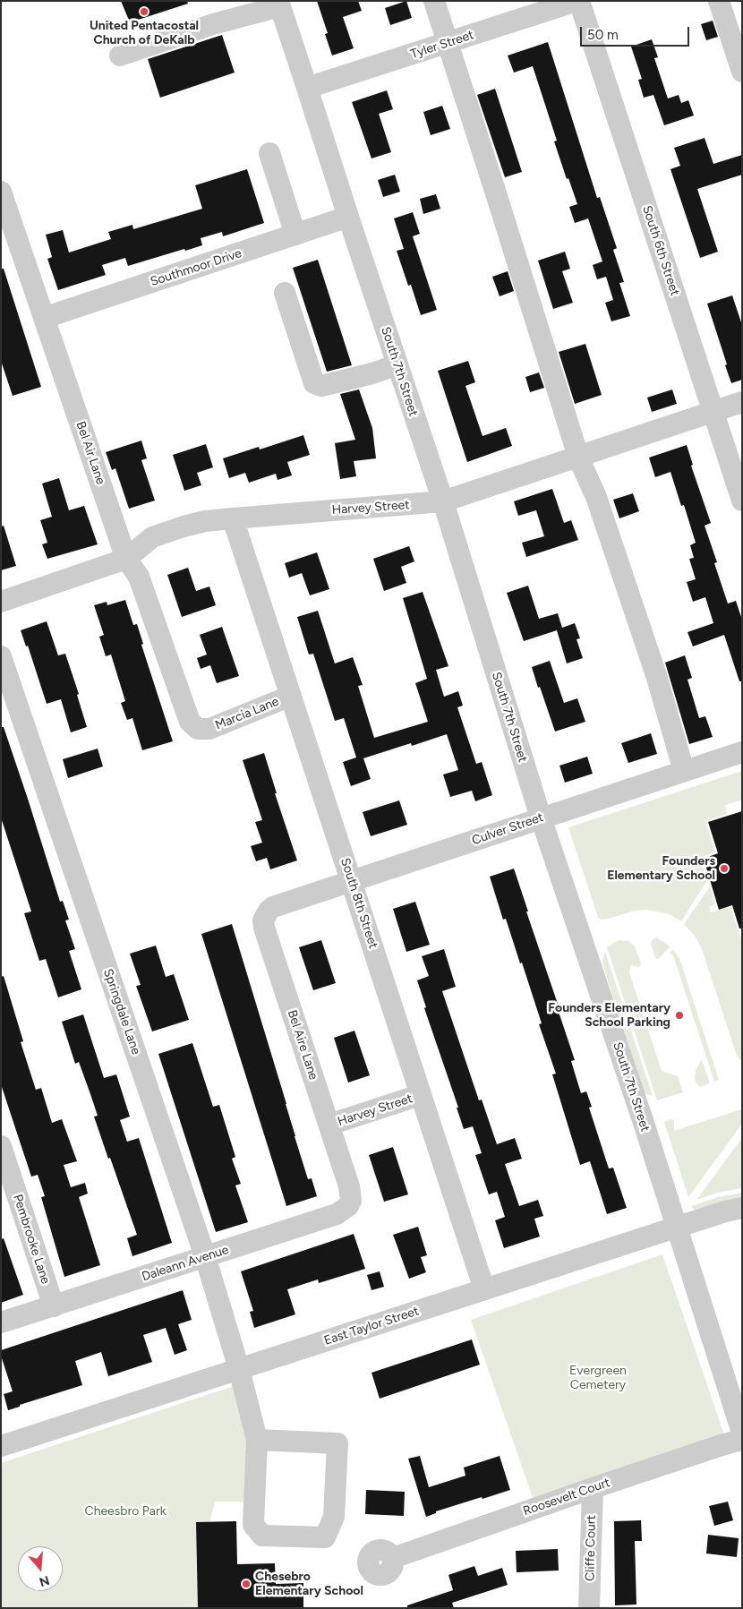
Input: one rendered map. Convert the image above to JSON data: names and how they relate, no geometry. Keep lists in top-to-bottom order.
{
  "streets": {
    "street": [
      "Tyler Street",
      "South 6th Street",
      "Southmoor Drive",
      "South 7th Street",
      "Bel Air Lane",
      "Harvey Street",
      "Marcia Lane",
      "Culver Street",
      "South 8th Street",
      "Springdale Lane",
      "Bel Aire Lane",
      "Pembrooke Lane",
      "Daleann Avenue",
      "East Taylor Street",
      "Roosevelt Court",
      "Cliffe Court"
    ]
  },
  "crossings": [
    ["Tyler Street", "South 6th Street"],
    ["Tyler Street", "South 7th Street"],
    ["South 6th Street", "Harvey Street"],
    ["Southmoor Drive", "South 7th Street"],
    ["Southmoor Drive", "Bel Air Lane"],
    ["South 7th Street", "Harvey Street"],
    ["South 7th Street", "Culver Street"],
    ["South 7th Street", "East Taylor Street"],
    ["Bel Air Lane", "Harvey Street"],
    ["Bel Air Lane", "Marcia Lane"],
    ["Harvey Street", "South 8th Street"],
    ["Harvey Street", "Bel Aire Lane"],
    ["Marcia Lane", "South 8th Street"],
    ["Culver Street", "South 8th Street"],
    ["Culver Street", "Bel Aire Lane"],
    ["South 8th Street", "East Taylor Street"],
    ["Springdale Lane", "Daleann Avenue"],
    ["Springdale Lane", "East Taylor Street"],
    ["Bel Aire Lane", "Daleann Avenue"],
    ["Pembrooke Lane", "Daleann Avenue"],
    ["Roosevelt Court", "Cliffe Court"]
  ],
  "parks": ["Evergreen Cemetery", "Cheesbro Park"],
  "places": [
    "United Pentacostal Church of DeKalb",
    "Founders Elementary School",
    "Founders Elementary School Parking",
    "Chesebro Elementary School"
  ],
  "scale_bar": "50 m",
  "north": "bottom"
}
